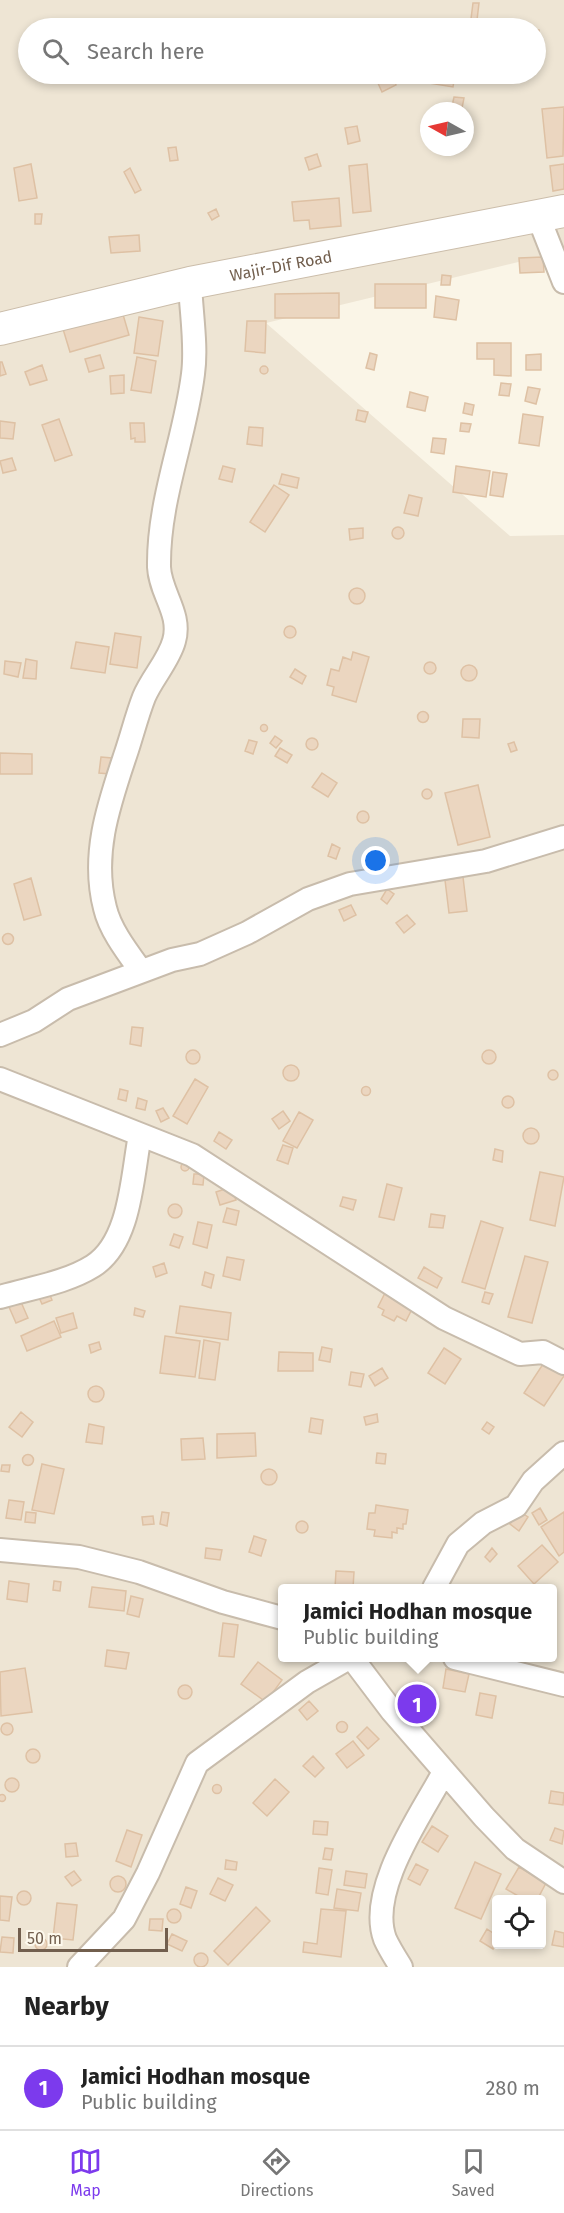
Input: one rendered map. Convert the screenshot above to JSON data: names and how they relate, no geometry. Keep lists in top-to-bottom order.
{
  "streets": {
    "main road": ["Wajir-Dif Road"]
  },
  "scale_bar": "50 m",
  "north": "left",
  "page": {
    "search": "Search here",
    "popup": ["Jamici Hodhan mosque", "Public building"],
    "pins": "1",
    "scale": "50 m",
    "heading": "Nearby",
    "list": [
      {
        "mark": "1",
        "name": "Jamici Hodhan mosque",
        "note": "Public building",
        "value": "280 m"
      }
    ],
    "nav": ["Map", "Directions", "Saved"]
  }
}
